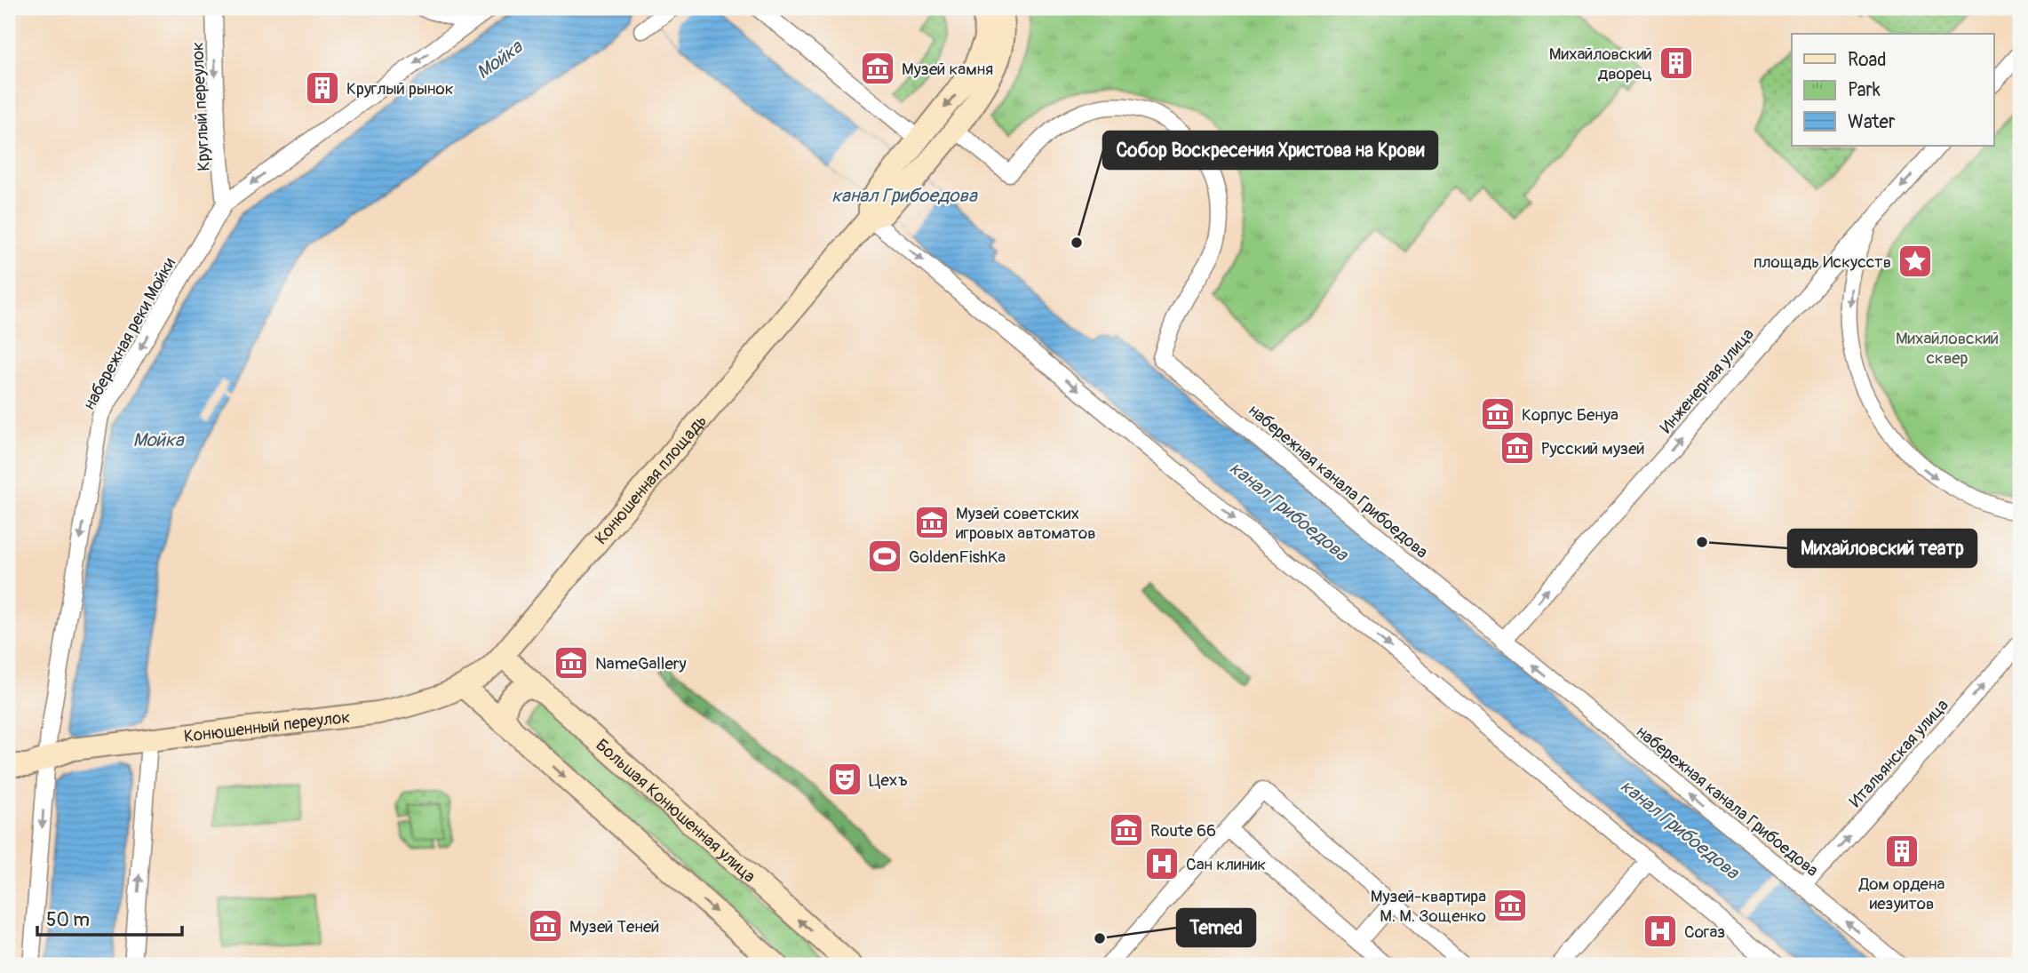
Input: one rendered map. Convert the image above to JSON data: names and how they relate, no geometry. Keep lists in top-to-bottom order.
{
  "streets": {
    "main road": ["Конюшенная площадь", "Конюшенный переулок", "Большая Конюшенная улица"],
    "street": [
      "Круглый переулок",
      "набережная реки Мойки",
      "Инженерная улица",
      "набережная канала Грибоедова",
      "Итальянская улица"
    ]
  },
  "crossings": [
    ["Круглый переулок", "набережная реки Мойки"],
    ["набережная реки Мойки", "Конюшенный переулок"],
    ["Инженерная улица", "набережная канала Грибоедова"],
    ["Конюшенная площадь", "Конюшенный переулок"],
    ["Конюшенная площадь", "Большая Конюшенная улица"],
    ["набережная канала Грибоедова", "Итальянская улица"]
  ],
  "one_way": ["Круглый переулок", "набережная реки Мойки", "Итальянская улица"],
  "water": ["Мойка", "канал Грибоедова"],
  "parks": ["Михайловский сквер"],
  "places": {
    "building": ["Михайловский дворец", "Круглый рынок", "Дом ордена иезуитов"],
    "museum": [
      "Музей камня",
      "Корпус Бенуа",
      "Русский музей",
      "Музей советских игровых автоматов",
      "NameGallery",
      "Route 66",
      "Музей-квартира М. М. Зощенко",
      "Музей Теней"
    ],
    "other": ["Собор Воскресения Христова на Крови", "Михайловский театр", "Temed"],
    "place": ["площадь Искусств"],
    "sports": ["GoldenFishKa"],
    "theatre": ["Цехъ"],
    "hospital": ["Сан клиник", "Согаз"]
  },
  "legend": ["Road", "Park", "Water"],
  "scale_bar": "50 m"
}
